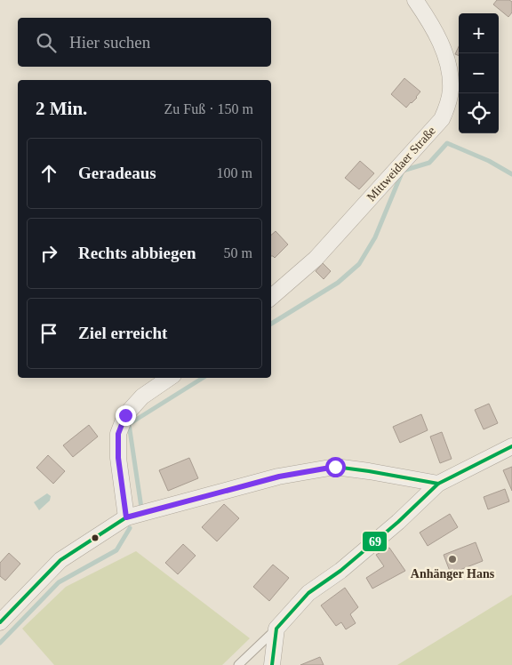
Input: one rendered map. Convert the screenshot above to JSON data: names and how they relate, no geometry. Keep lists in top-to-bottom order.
{
  "streets": {
    "street": ["Mittweidaer Straße"]
  },
  "places": ["Anhänger Hans"],
  "lines": ["transit line 69"],
  "page": {
    "map_buttons": ["+", "−"],
    "search": "Hier suchen",
    "heading": ["2 Min.", "Zu Fuß · 150 m"],
    "list": [
      ["Geradeaus", "100 m"],
      ["Rechts abbiegen", "50 m"],
      "Ziel erreicht"
    ]
  }
}
